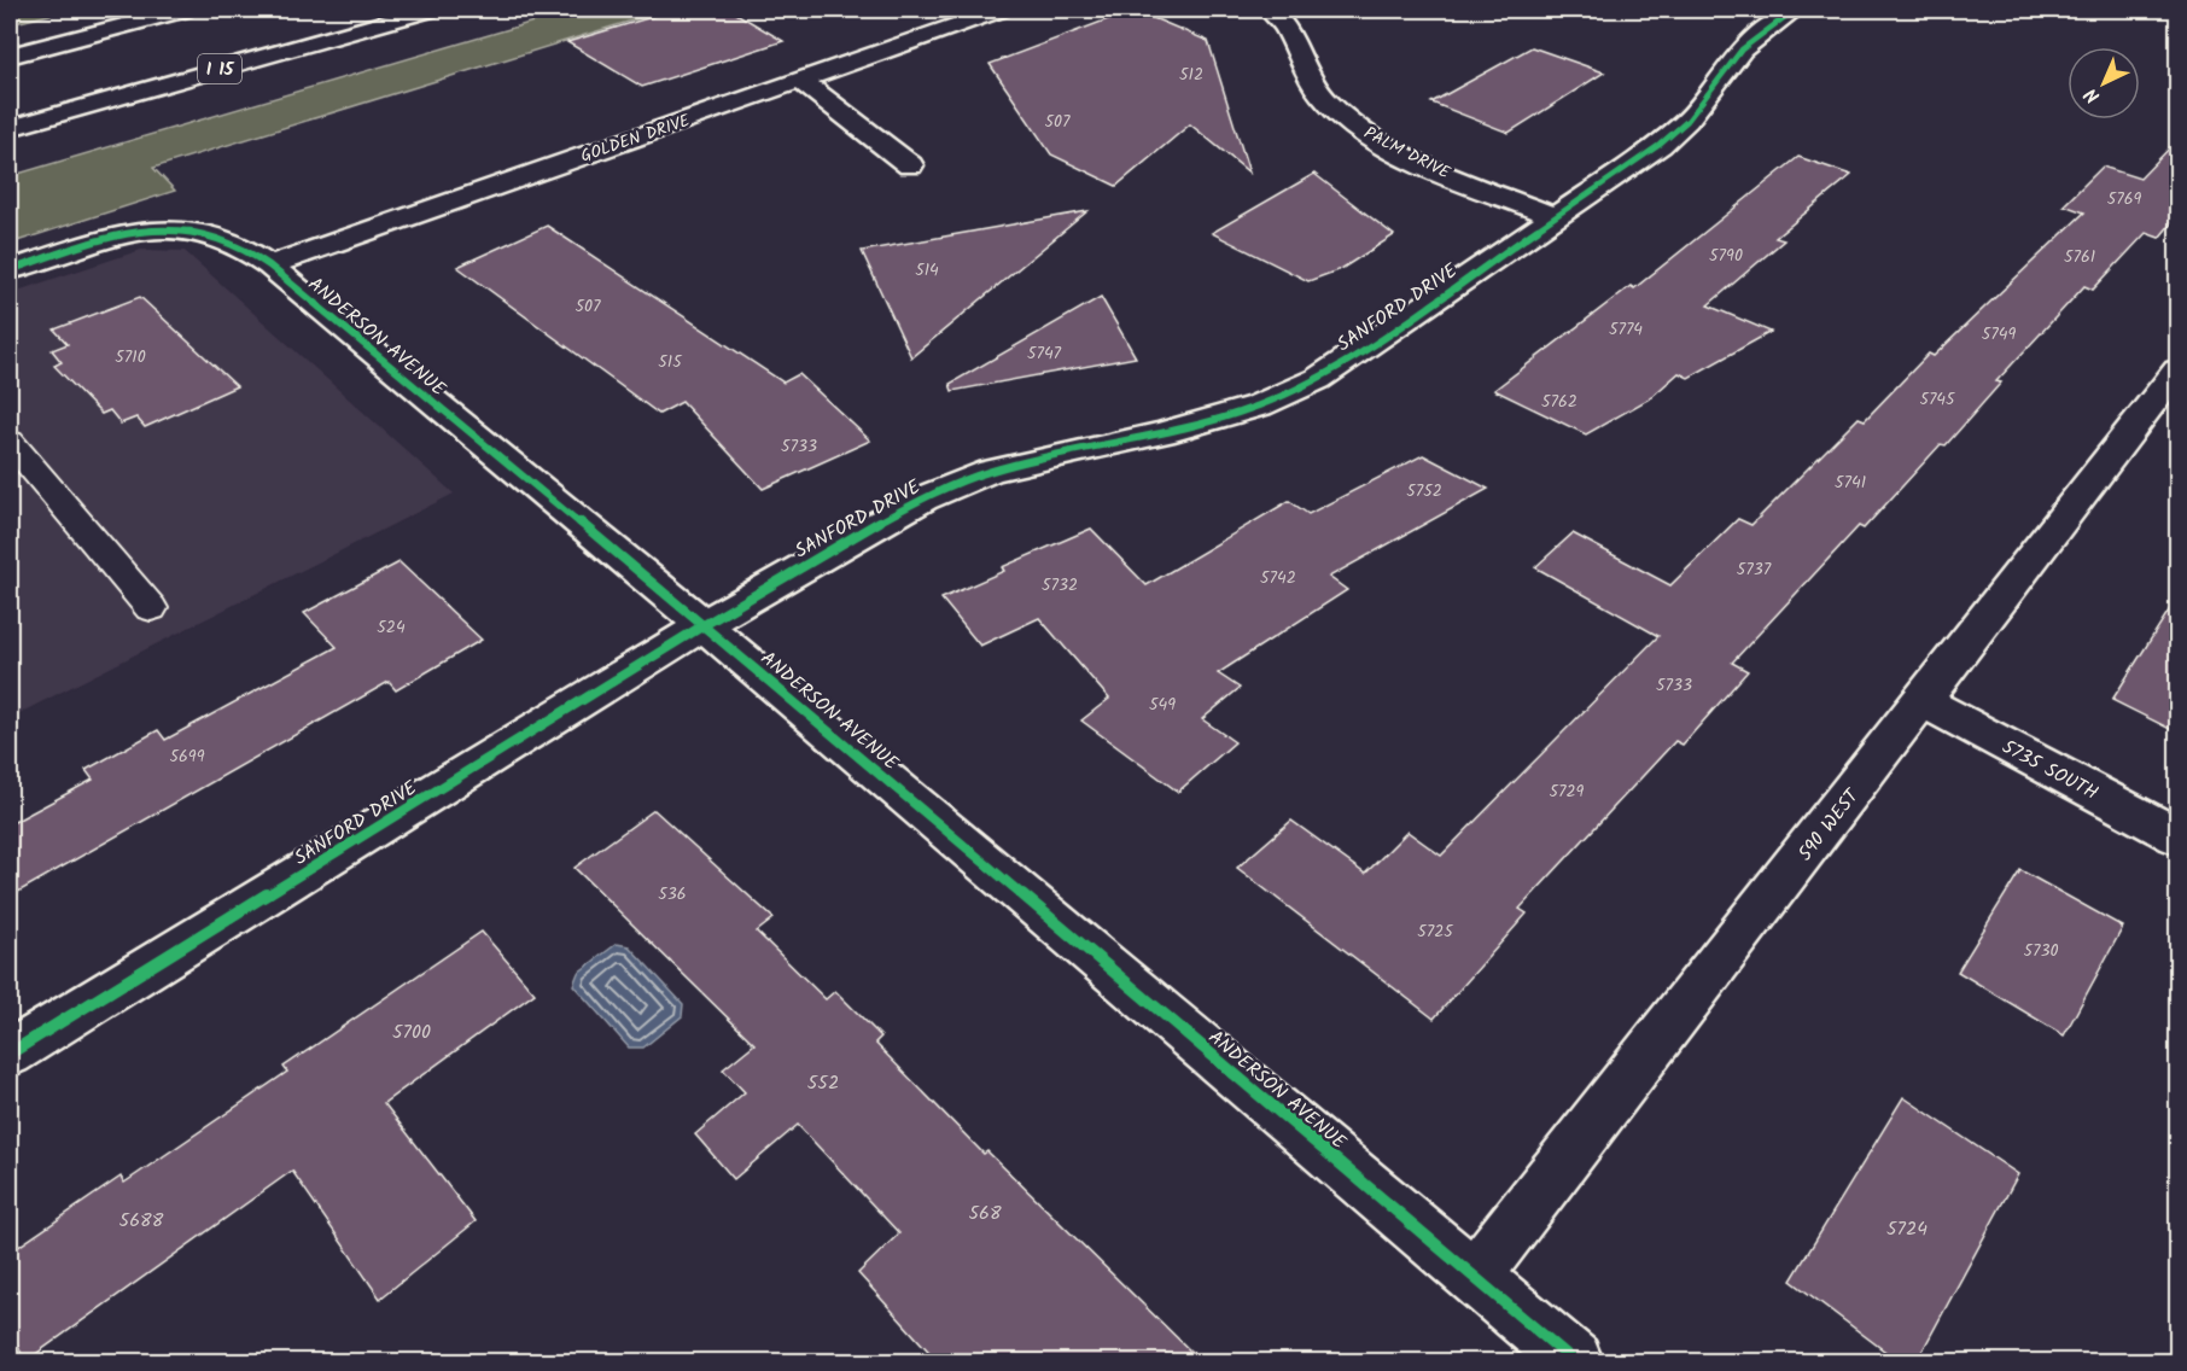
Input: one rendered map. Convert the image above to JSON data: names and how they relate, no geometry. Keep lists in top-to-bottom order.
{
  "streets": {
    "main road": [
      "I 15",
      "GOLDEN DRIVE",
      "PALM DRIVE",
      "SANFORD DRIVE",
      "ANDERSON AVENUE",
      "5735 SOUTH",
      "590 WEST"
    ]
  },
  "crossings": [
    ["GOLDEN DRIVE", "ANDERSON AVENUE"],
    ["PALM DRIVE", "SANFORD DRIVE"],
    ["SANFORD DRIVE", "ANDERSON AVENUE"],
    ["ANDERSON AVENUE", "590 WEST"],
    ["5735 SOUTH", "590 WEST"]
  ],
  "house_numbers": [
    "512",
    "507",
    "5769",
    "5790",
    "5761",
    "514",
    "507",
    "5774",
    "5749",
    "5747",
    "5710",
    "515",
    "5745",
    "5762",
    "5733",
    "5741",
    "5752",
    "5737",
    "5742",
    "5732",
    "524",
    "5733",
    "549",
    "5699",
    "5729",
    "536",
    "5725",
    "5730",
    "5700",
    "552",
    "568",
    "5688",
    "5724"
  ],
  "north": "bottom left"
}
